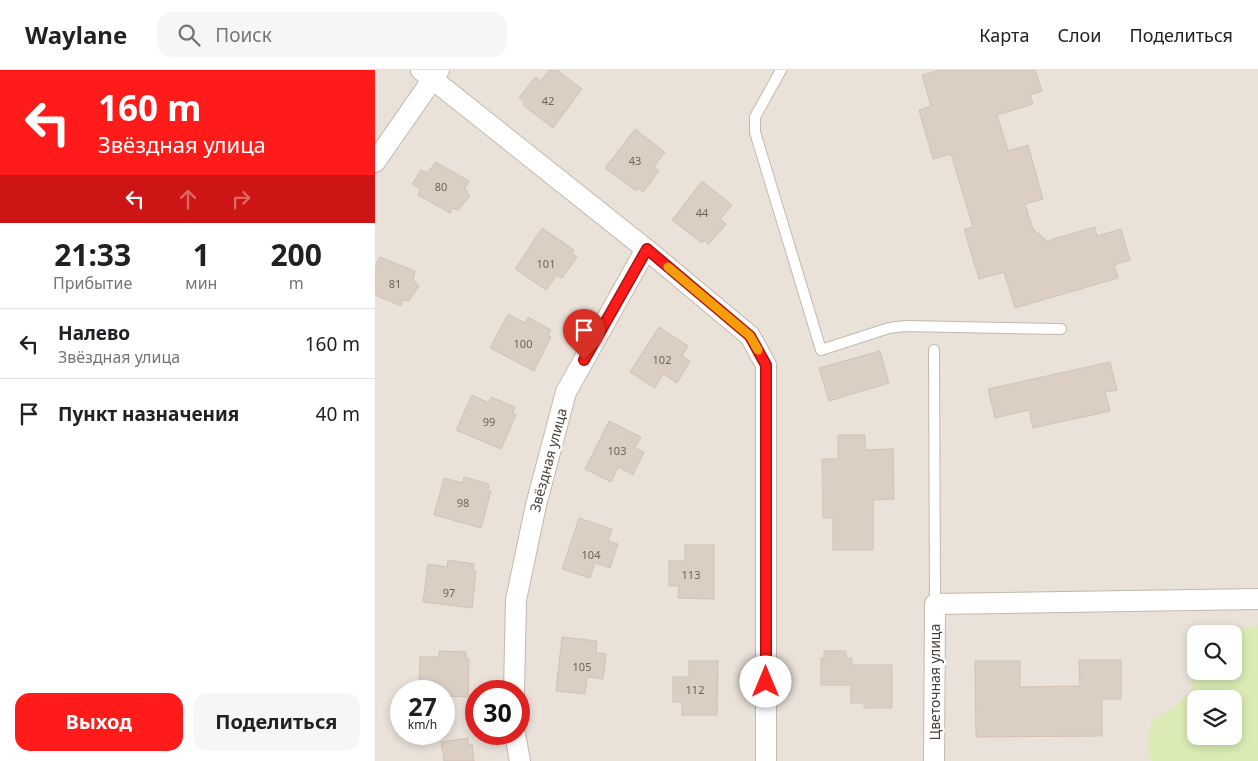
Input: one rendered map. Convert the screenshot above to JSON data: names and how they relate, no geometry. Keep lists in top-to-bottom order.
{
  "streets": {
    "street": ["Звёздная улица", "Цветочная улица"]
  },
  "house_numbers": [
    "42",
    "43",
    "80",
    "44",
    "101",
    "81",
    "100",
    "102",
    "99",
    "103",
    "98",
    "104",
    "113",
    "97",
    "105",
    "112"
  ],
  "page": {
    "header": "Waylane",
    "search": "Поиск",
    "nav": ["Карта", "Слои", "Поделиться"],
    "turn": ["160 m", "Звёздная улица"],
    "eta": [
      "21:33",
      "Прибытие",
      "1",
      "мин",
      "200",
      "m"
    ],
    "list": [
      {
        "name": "Налево",
        "note": "Звёздная улица",
        "value": "160 m"
      },
      {
        "name": "Пункт назначения",
        "value": "40 m"
      }
    ],
    "speed": "27 km/h",
    "limit": "30",
    "buttons": ["Выход", "Поделиться"]
  }
}
